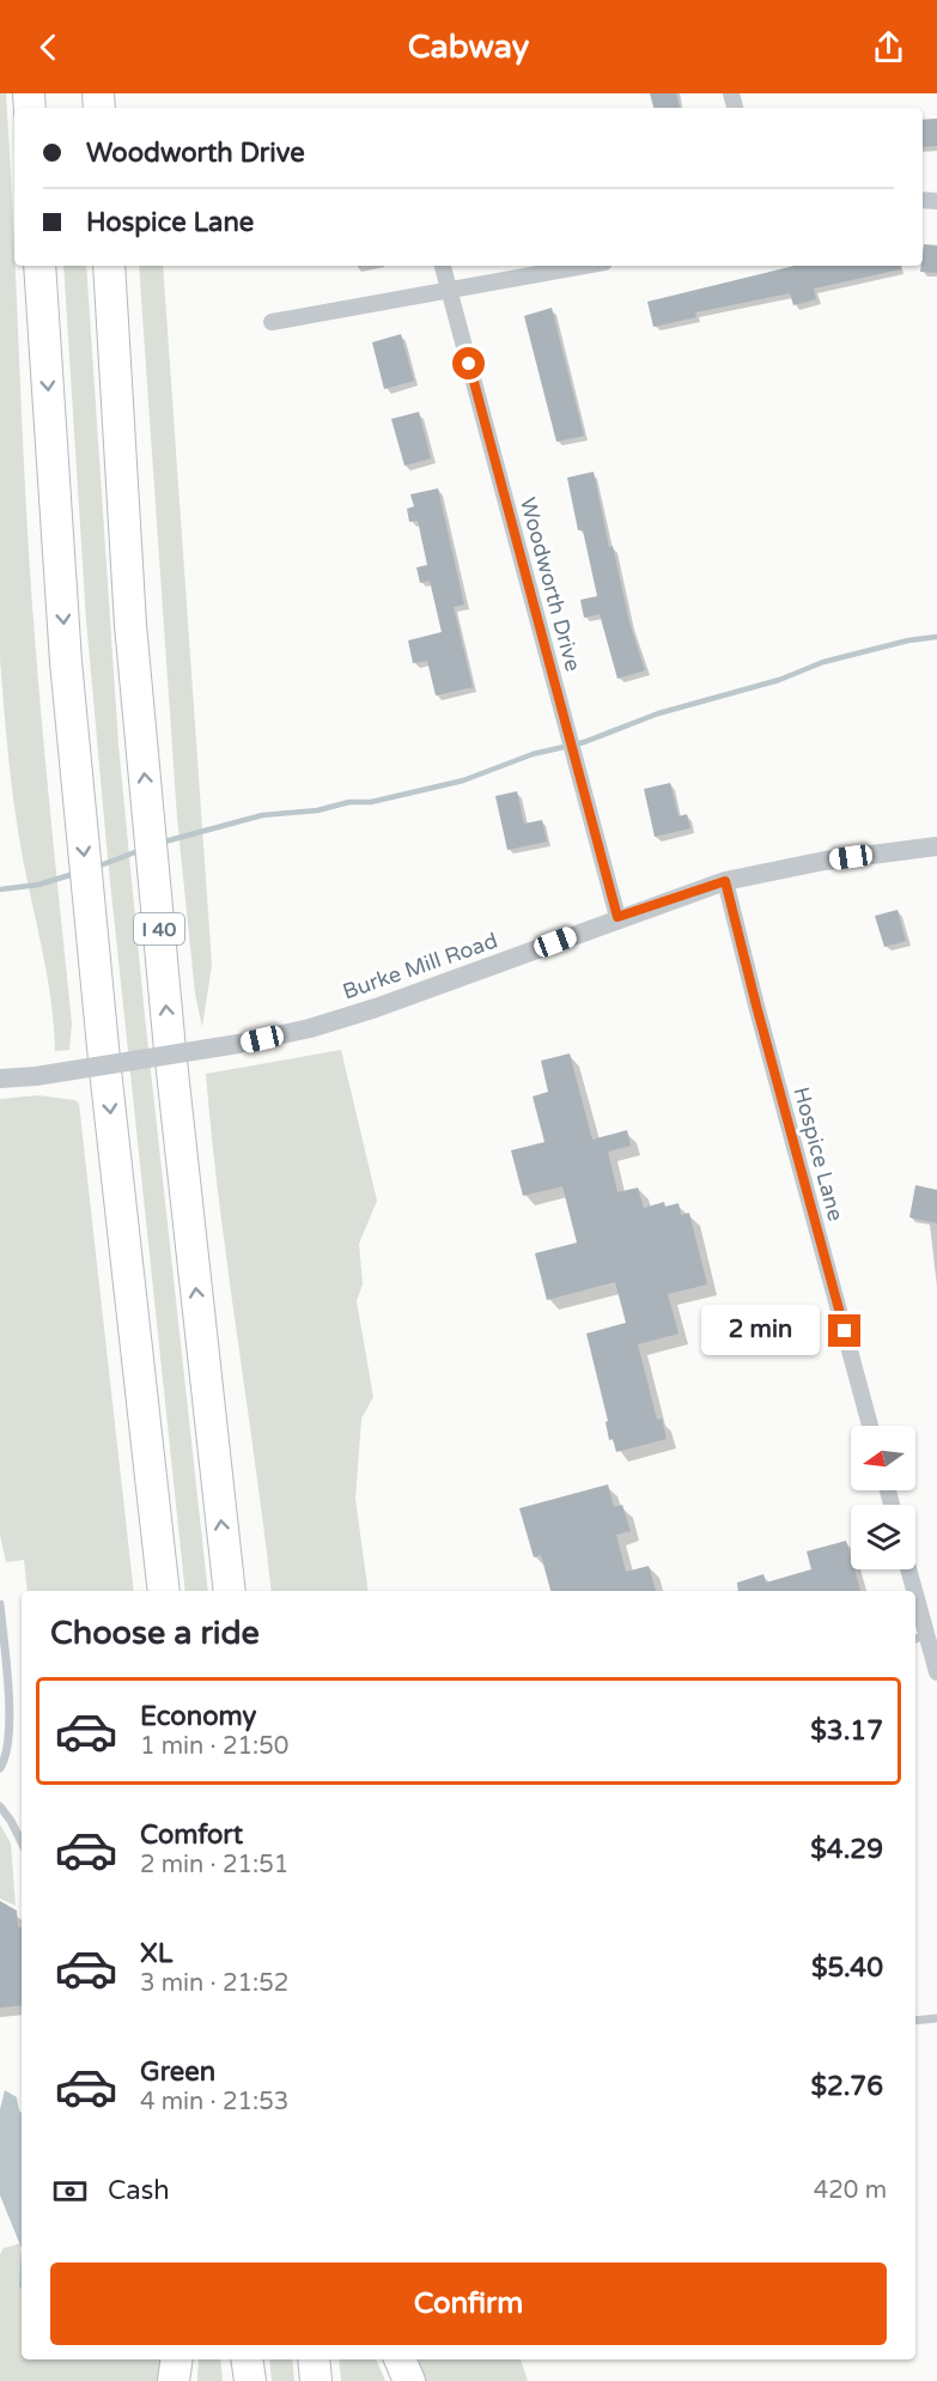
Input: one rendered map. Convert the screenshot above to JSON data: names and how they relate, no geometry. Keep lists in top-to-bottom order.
{
  "streets": {
    "highway": ["I 40"],
    "street": ["Woodworth Drive", "Burke Mill Road", "Hospice Lane"]
  },
  "crossings": [
    ["Woodworth Drive", "Burke Mill Road"],
    ["Burke Mill Road", "Hospice Lane"]
  ],
  "north": "left",
  "page": {
    "header": "Cabway",
    "banner": ["Woodworth Drive", "Hospice Lane"],
    "bubble": "2 min",
    "heading": "Choose a ride",
    "list": [
      {
        "name": "Economy",
        "note": "1 min · 21:50",
        "value": "$3.17"
      },
      {
        "name": "Comfort",
        "note": "2 min · 21:51",
        "value": "$4.29"
      },
      {
        "name": "XL",
        "note": "3 min · 21:52",
        "value": "$5.40"
      },
      {
        "name": "Green",
        "note": "4 min · 21:53",
        "value": "$2.76"
      }
    ],
    "pay": ["Cash", "420 m"],
    "buttons": "Confirm"
  }
}
